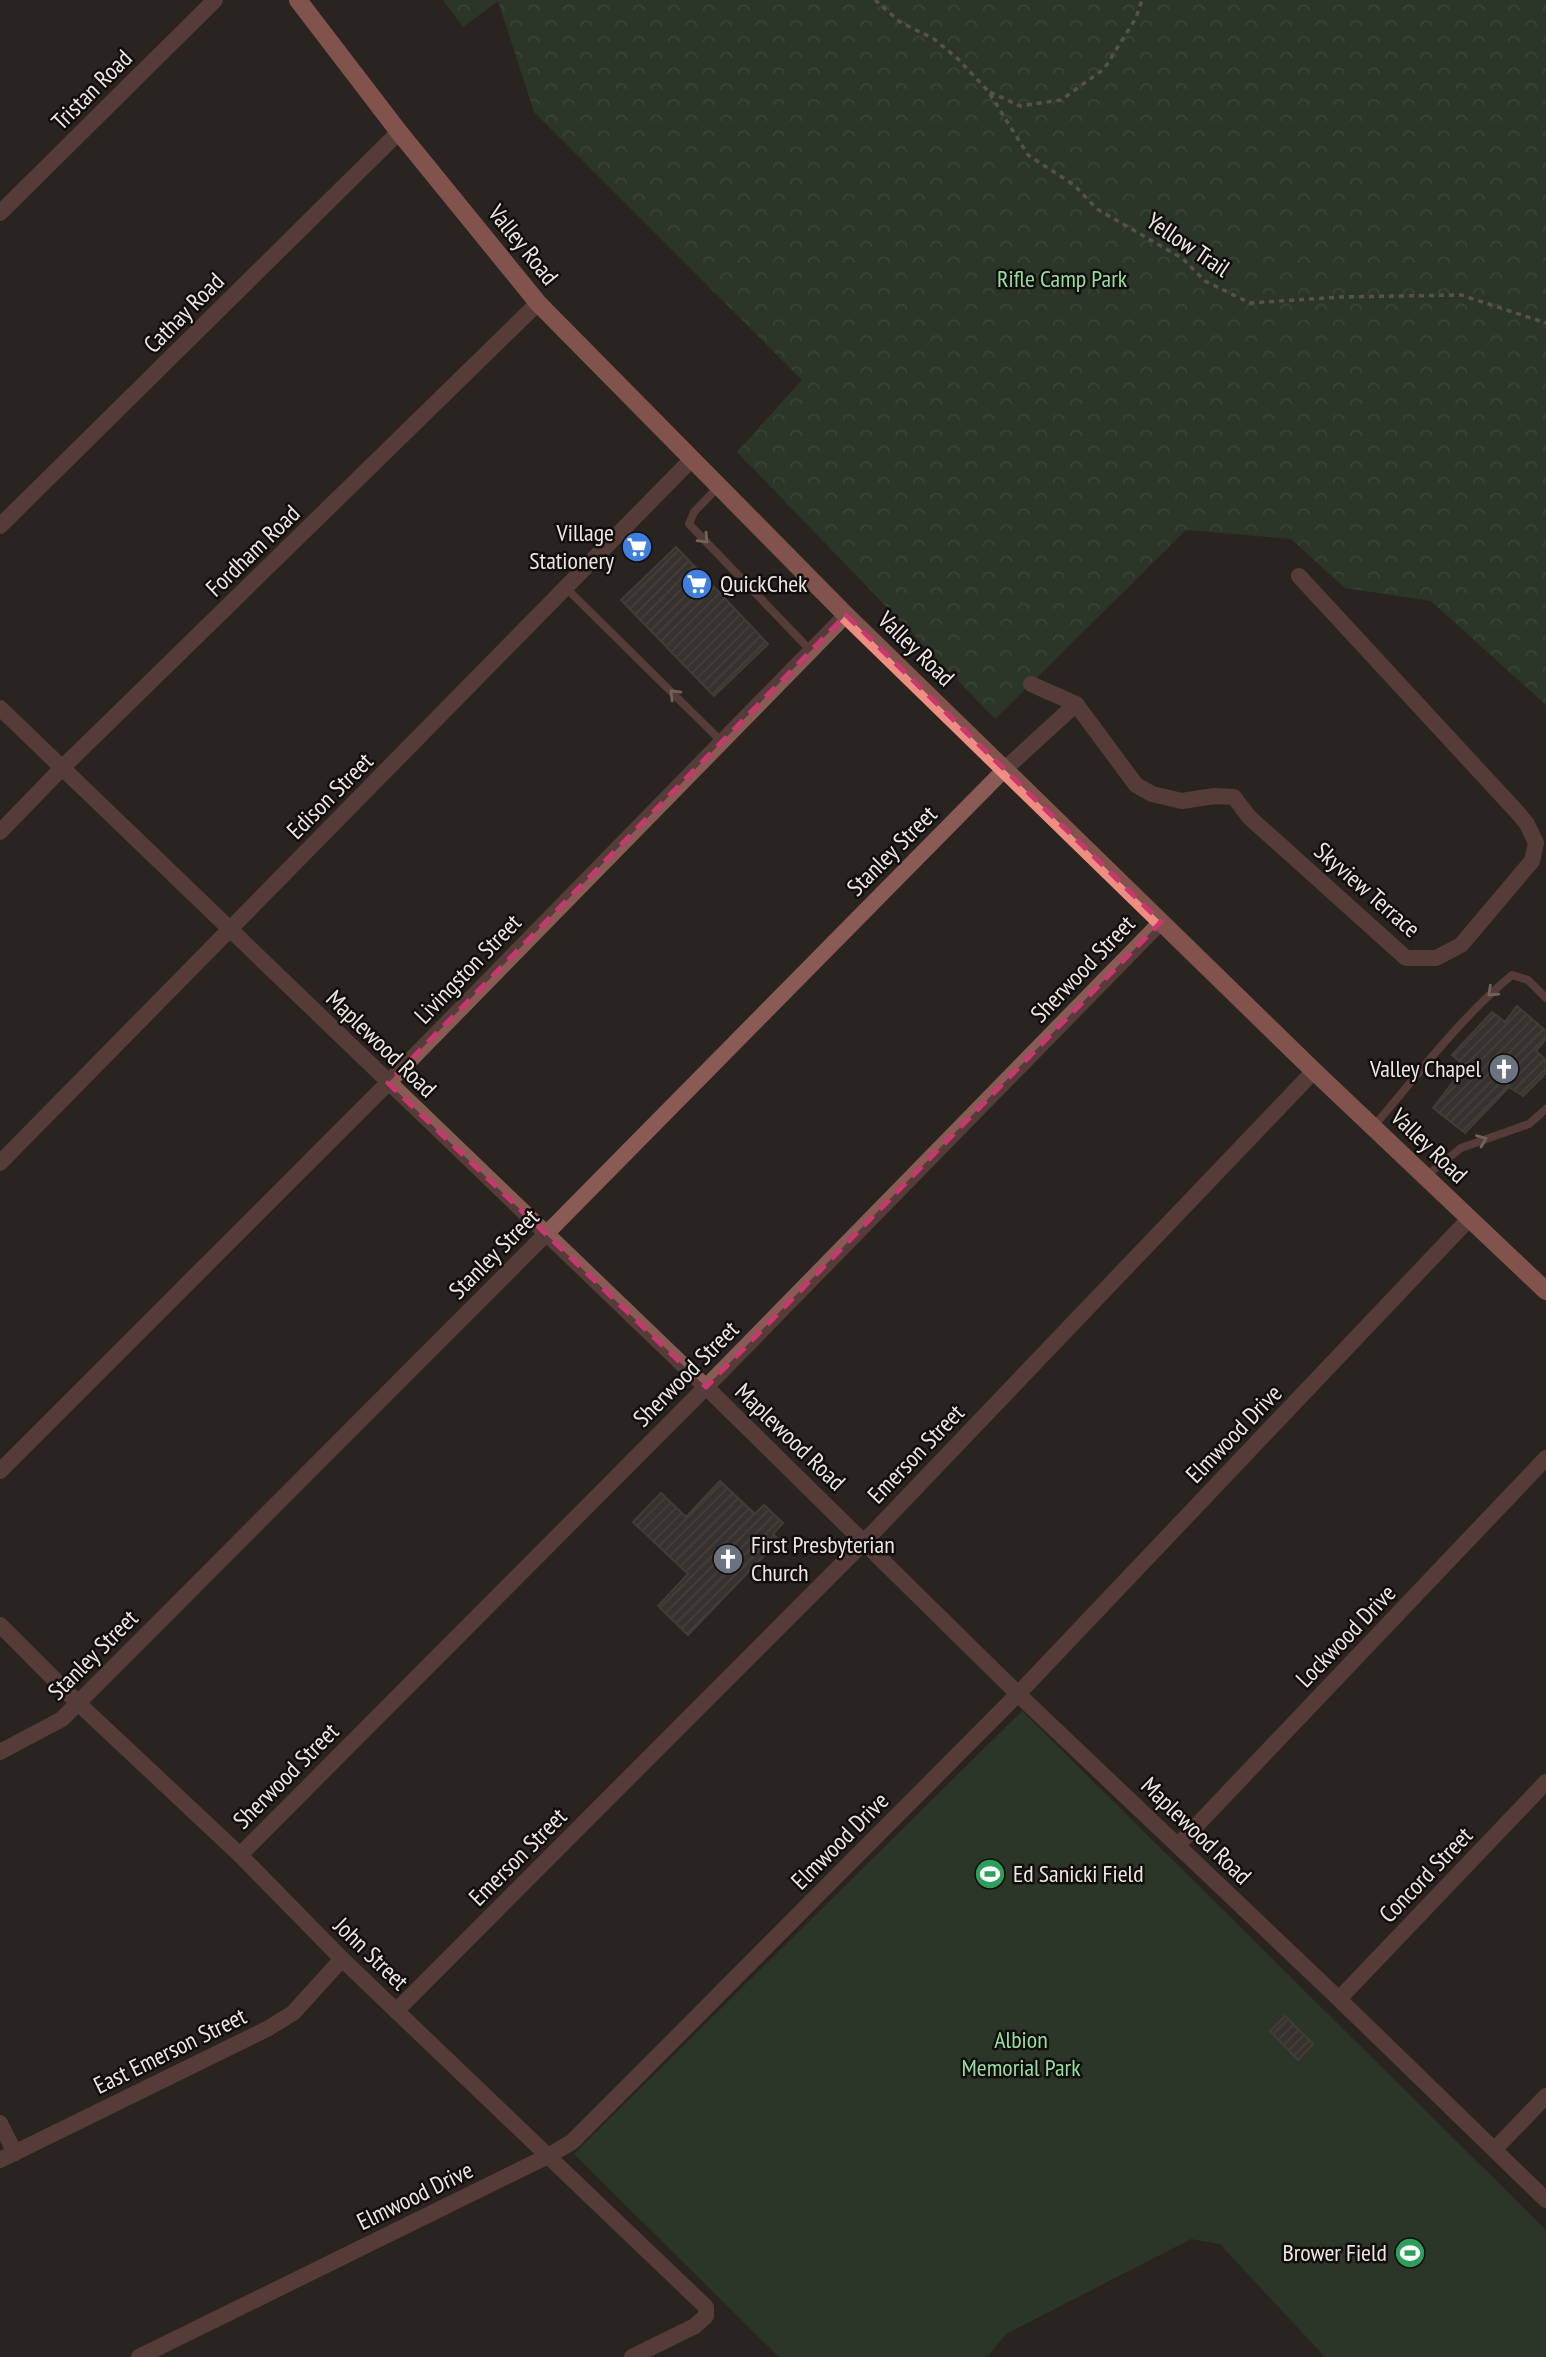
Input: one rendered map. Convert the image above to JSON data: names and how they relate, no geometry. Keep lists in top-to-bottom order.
{
  "streets": {
    "main road": ["Valley Road"],
    "street": [
      "Tristan Road",
      "Cathay Road",
      "Fordham Road",
      "Edison Street",
      "Stanley Street",
      "Skyview Terrace",
      "Livingston Street",
      "Sherwood Street",
      "Maplewood Road",
      "Elmwood Drive",
      "Emerson Street",
      "Lockwood Drive",
      "Concord Street",
      "John Street",
      "East Emerson Street"
    ],
    "path": ["Yellow Trail"]
  },
  "crossings": [
    ["Valley Road", "Cathay Road"],
    ["Valley Road", "Fordham Road"],
    ["Valley Road", "Edison Street"],
    ["Valley Road", "Stanley Street"],
    ["Valley Road", "Livingston Street"],
    ["Valley Road", "Sherwood Street"],
    ["Valley Road", "Elmwood Drive"],
    ["Valley Road", "Emerson Street"],
    ["Fordham Road", "Maplewood Road"],
    ["Edison Street", "Maplewood Road"],
    ["Stanley Street", "Maplewood Road"],
    ["Stanley Street", "John Street"],
    ["Livingston Street", "Maplewood Road"],
    ["Sherwood Street", "Maplewood Road"],
    ["Sherwood Street", "John Street"],
    ["Maplewood Road", "Elmwood Drive"],
    ["Maplewood Road", "Emerson Street"],
    ["Maplewood Road", "Lockwood Drive"],
    ["Maplewood Road", "Concord Street"],
    ["Elmwood Drive", "John Street"],
    ["Emerson Street", "John Street"],
    ["John Street", "East Emerson Street"]
  ],
  "parks": ["Rifle Camp Park", "Albion Memorial Park"],
  "places": {
    "supermarket": ["Village Stationery", "QuickChek"],
    "church": ["Valley Chapel", "First Presbyterian Church"],
    "sports": ["Ed Sanicki Field", "Brower Field"]
  }
}
